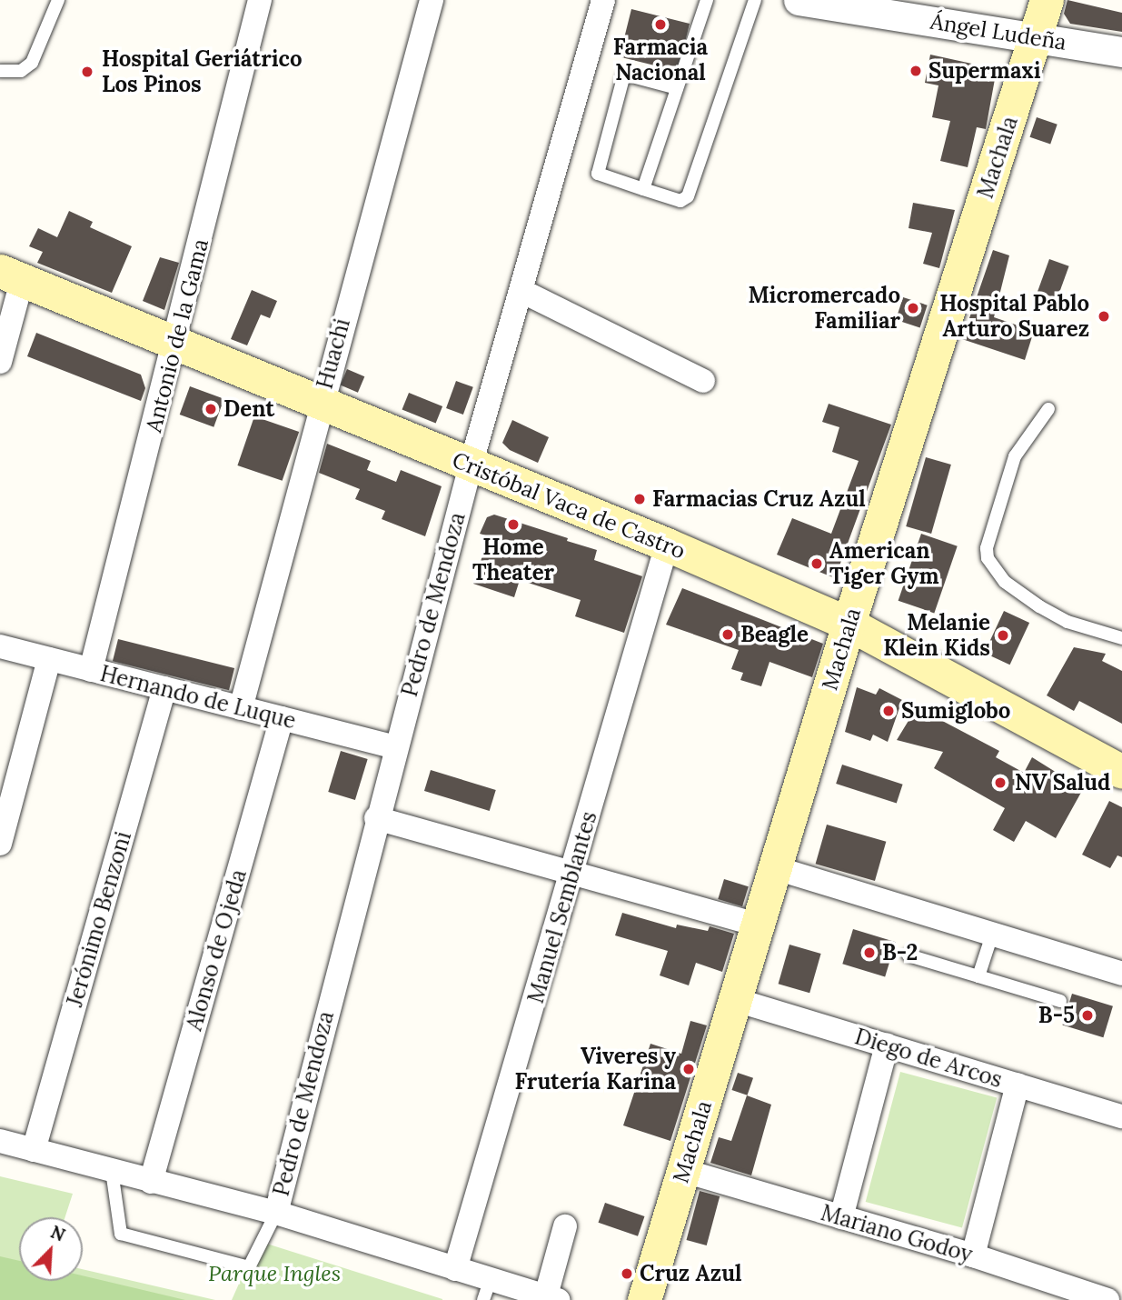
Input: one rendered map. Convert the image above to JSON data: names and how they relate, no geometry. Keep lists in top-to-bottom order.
{
  "streets": {
    "main road": ["Machala", "Cristóbal Vaca de Castro"],
    "street": [
      "Ángel Ludeña",
      "Antonio de la Gama",
      "Huachi",
      "Pedro de Mendoza",
      "Hernando de Luque",
      "Manuel Semblantes",
      "Jerónimo Benzoni",
      "Alonso de Ojeda",
      "Diego de Arcos",
      "Mariano Godoy"
    ]
  },
  "crossings": [
    ["Ángel Ludeña", "Machala"],
    ["Machala", "Cristóbal Vaca de Castro"],
    ["Machala", "Diego de Arcos"],
    ["Machala", "Mariano Godoy"],
    ["Antonio de la Gama", "Cristóbal Vaca de Castro"],
    ["Antonio de la Gama", "Hernando de Luque"],
    ["Huachi", "Cristóbal Vaca de Castro"],
    ["Huachi", "Hernando de Luque"],
    ["Cristóbal Vaca de Castro", "Pedro de Mendoza"],
    ["Cristóbal Vaca de Castro", "Manuel Semblantes"],
    ["Pedro de Mendoza", "Hernando de Luque"],
    ["Hernando de Luque", "Jerónimo Benzoni"],
    ["Hernando de Luque", "Alonso de Ojeda"]
  ],
  "parks": ["Parque Ingles"],
  "places": [
    "Farmacia Nacional",
    "Supermaxi",
    "Hospital Geriátrico Los Pinos",
    "Micromercado Familiar",
    "Hospital Pablo Arturo Suarez",
    "Dent",
    "Farmacias Cruz Azul",
    "Home Theater",
    "American Tiger Gym",
    "Beagle",
    "Melanie Klein Kids",
    "Sumiglobo",
    "NV Salud",
    "B-2",
    "B-5",
    "Viveres y Frutería Karina",
    "Cruz Azul"
  ],
  "north": "top right"
}
